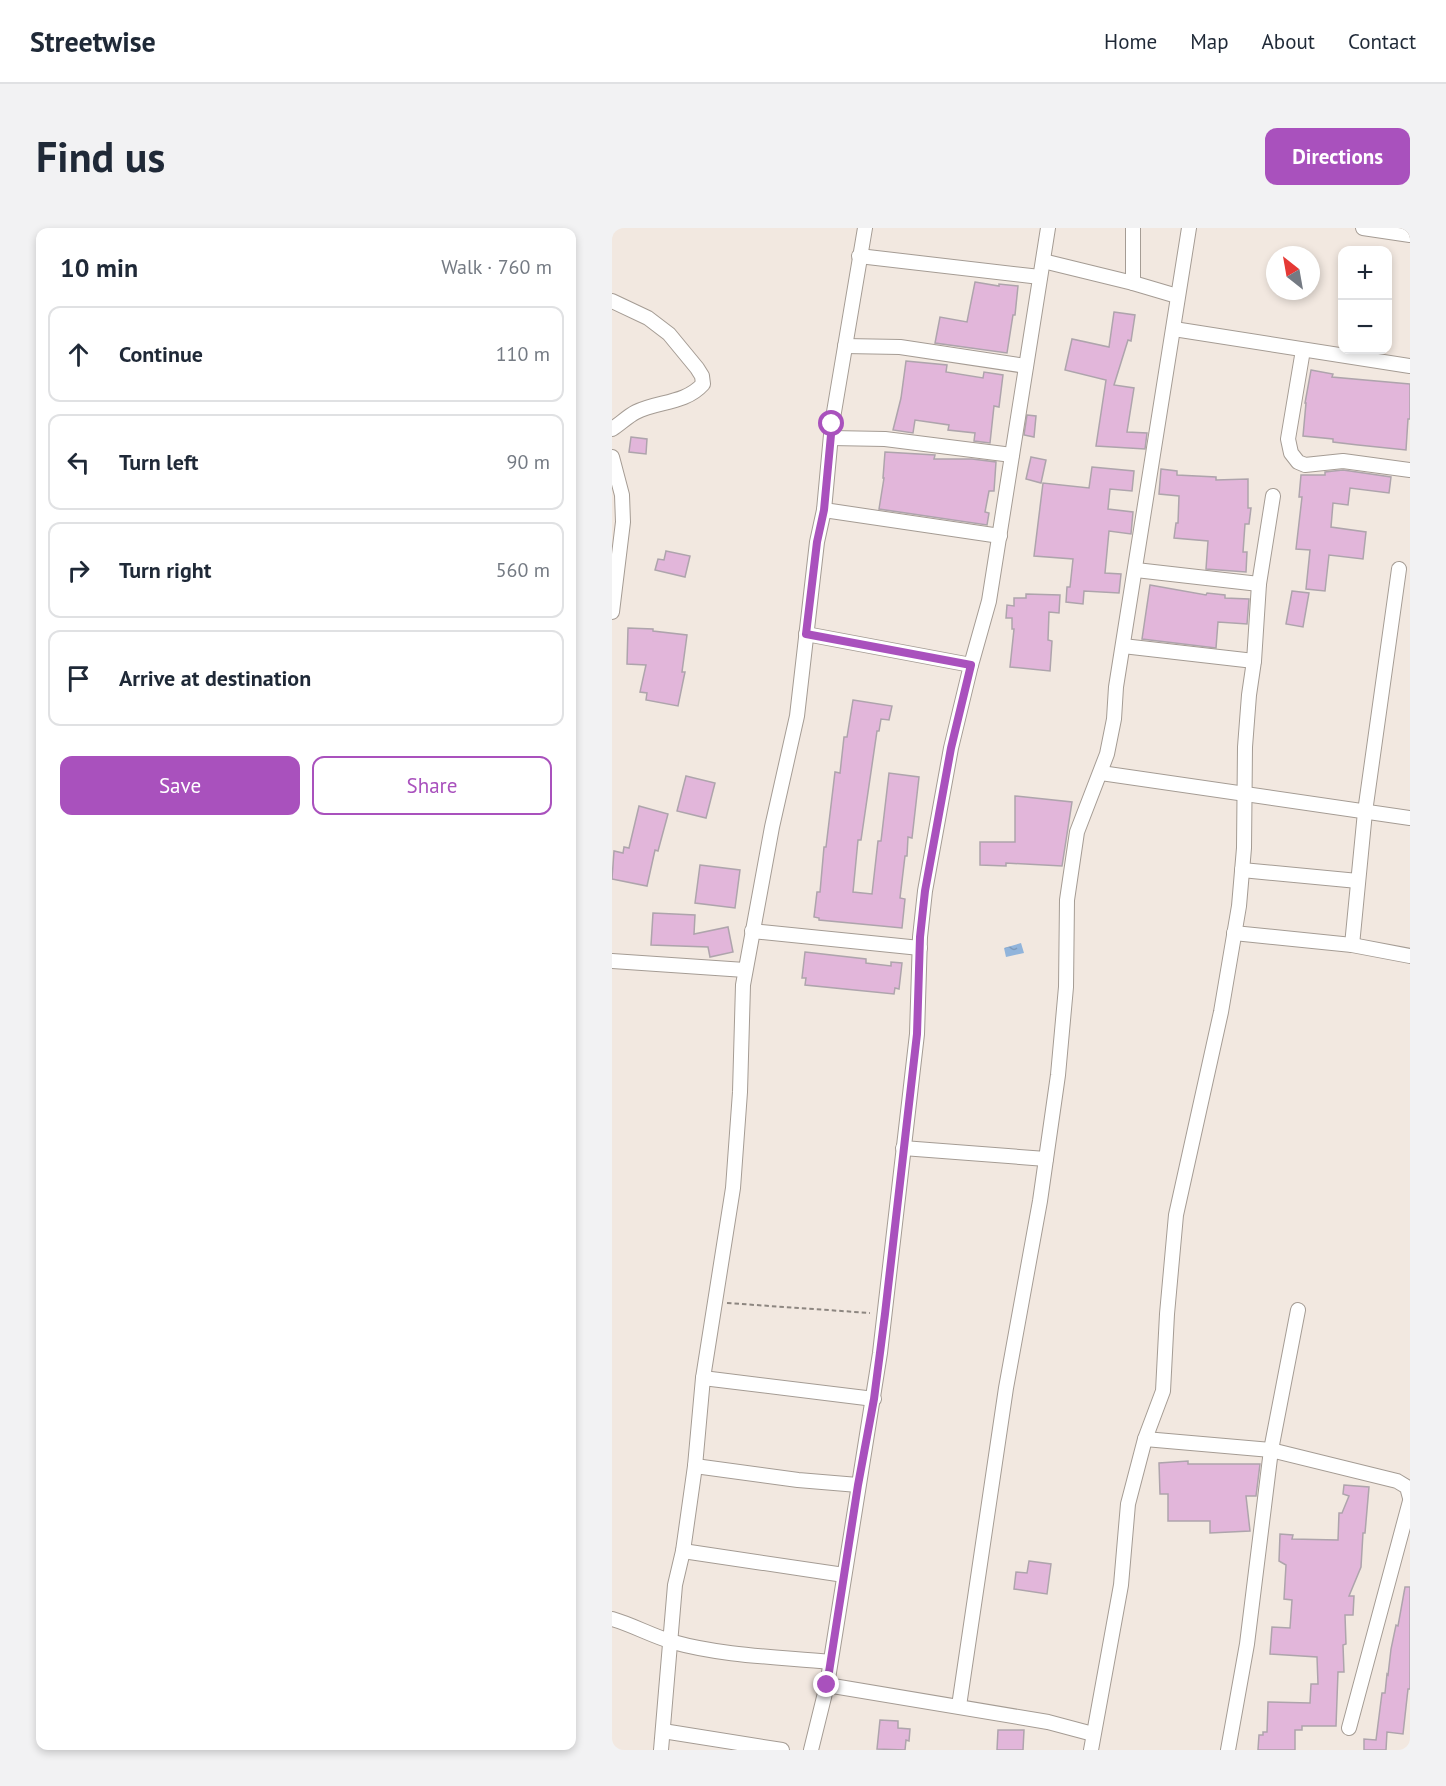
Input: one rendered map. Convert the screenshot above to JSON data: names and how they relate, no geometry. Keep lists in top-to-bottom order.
{
  "north": "top left",
  "page": {
    "header": "Streetwise",
    "nav": [
      "Home",
      "Map",
      "About",
      "Contact"
    ],
    "buttons": [
      "Directions",
      ["Save", "Share"]
    ],
    "title": "Find us",
    "heading": ["10 min", "Walk · 760 m"],
    "map_buttons": ["+", "−"],
    "list": [
      ["Continue", "110 m"],
      ["Turn left", "90 m"],
      ["Turn right", "560 m"],
      "Arrive at destination"
    ]
  }
}
